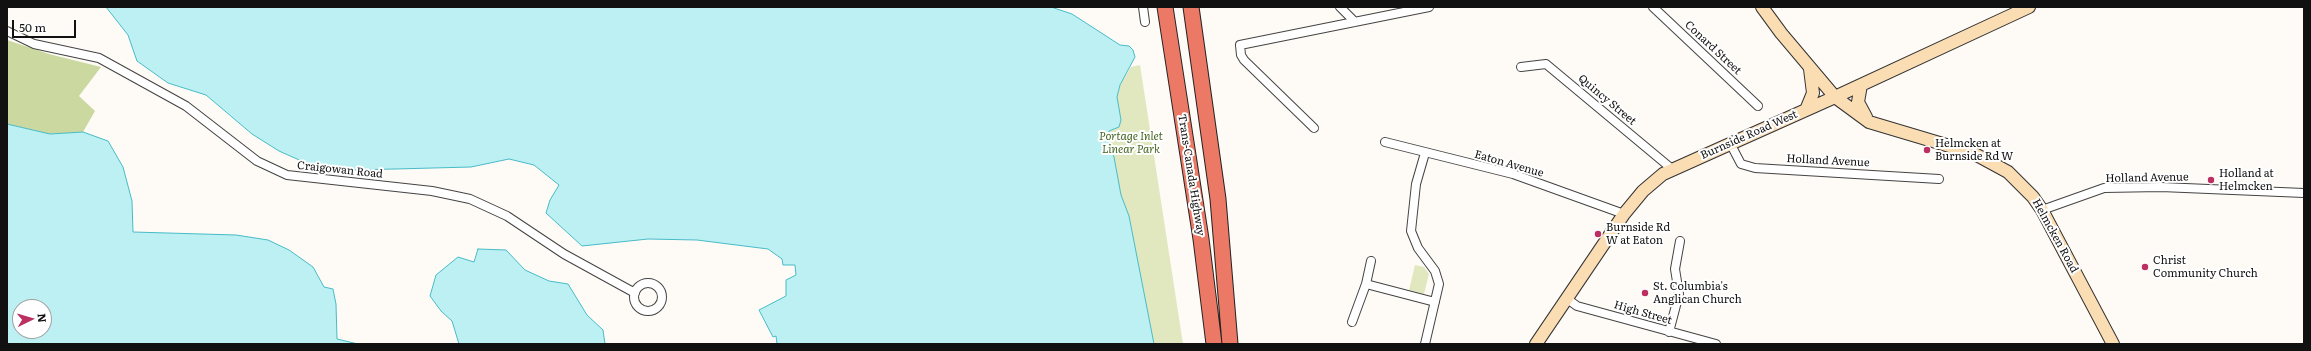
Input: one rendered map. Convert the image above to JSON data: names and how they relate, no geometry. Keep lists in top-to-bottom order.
{
  "streets": {
    "highway": ["Trans-Canada Highway"],
    "street": [
      "Conard Street",
      "Quincy Street",
      "Burnside Road West",
      "Holland Avenue",
      "Eaton Avenue",
      "Craigowan Road",
      "Helmcken Road",
      "High Street"
    ]
  },
  "crossings": [
    ["Quincy Street", "Burnside Road West"],
    ["Burnside Road West", "Holland Avenue"],
    ["Burnside Road West", "Eaton Avenue"],
    ["Burnside Road West", "Helmcken Road"],
    ["Burnside Road West", "High Street"],
    ["Holland Avenue", "Helmcken Road"]
  ],
  "parks": ["Portage Inlet Linear Park"],
  "places": [
    "Helmcken at Burnside Rd W",
    "Holland at Helmcken",
    "Burnside Rd W at Eaton",
    "Christ Community Church",
    "St. Columbia's Anglican Church"
  ],
  "scale_bar": "50 m",
  "north": "right"
}
